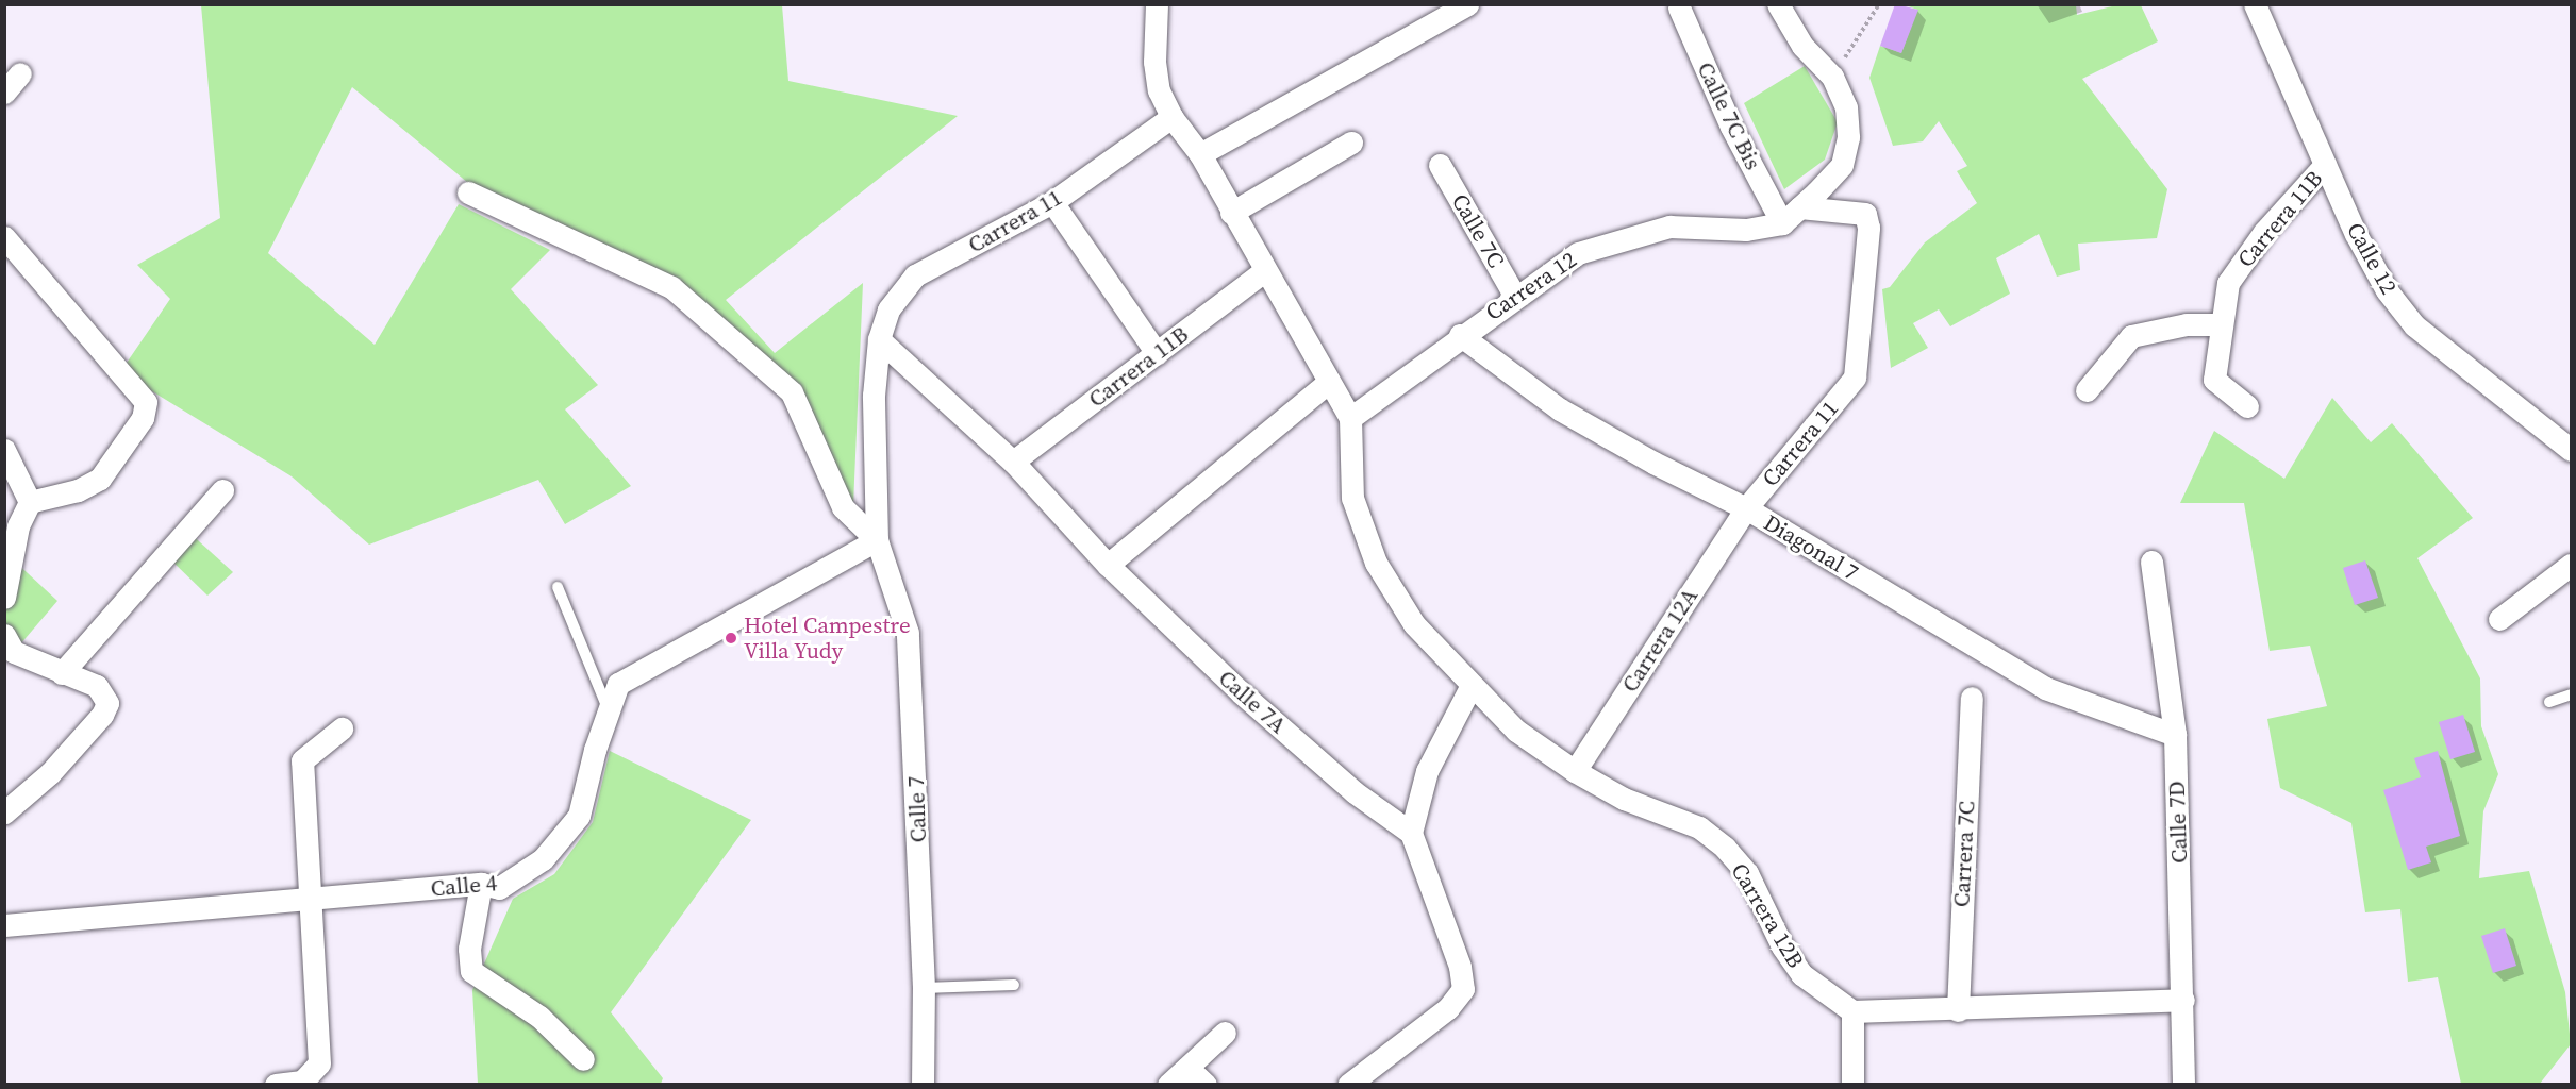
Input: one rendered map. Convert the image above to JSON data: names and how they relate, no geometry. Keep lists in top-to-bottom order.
{
  "streets": {
    "street": [
      "Calle 7C Bis",
      "Carrera 11B",
      "Carrera 11",
      "Calle 7C",
      "Calle 12",
      "Carrera 12",
      "Diagonal 7",
      "Carrera 12A",
      "Calle 7A",
      "Calle 7",
      "Calle 7D",
      "Carrera 7C",
      "Calle 4",
      "Carrera 12B"
    ]
  },
  "crossings": [
    ["Calle 7C Bis", "Carrera 12"],
    ["Carrera 11B", "Calle 12"],
    ["Carrera 11B", "Calle 7A"],
    ["Carrera 11", "Carrera 12"],
    ["Carrera 11", "Diagonal 7"],
    ["Carrera 11", "Carrera 12A"],
    ["Carrera 11", "Calle 7A"],
    ["Carrera 11", "Calle 7"],
    ["Carrera 11", "Calle 4"],
    ["Calle 7C", "Carrera 12"],
    ["Carrera 12", "Diagonal 7"],
    ["Carrera 12", "Carrera 12B"],
    ["Diagonal 7", "Carrera 12A"],
    ["Diagonal 7", "Calle 7D"],
    ["Carrera 12A", "Carrera 12B"],
    ["Calle 7", "Calle 4"]
  ],
  "places": ["Hotel Campestre Villa Yudy"]
}
